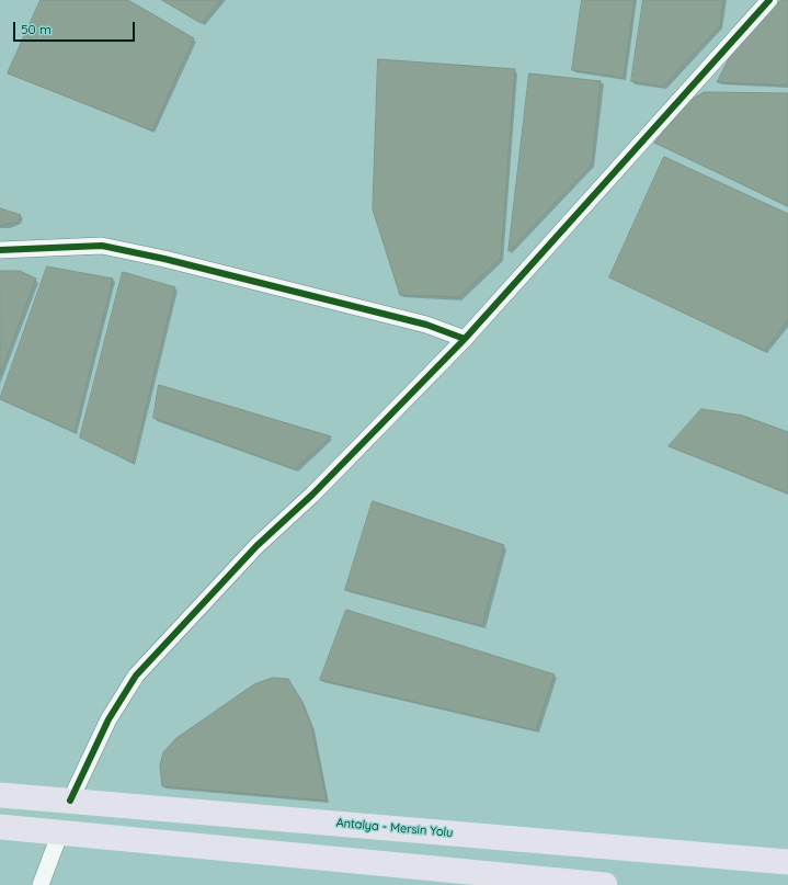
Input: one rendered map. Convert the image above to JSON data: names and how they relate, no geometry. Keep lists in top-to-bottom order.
{
  "streets": {
    "highway": ["Antalya - Mersin Yolu"]
  },
  "scale_bar": "50 m"
}
